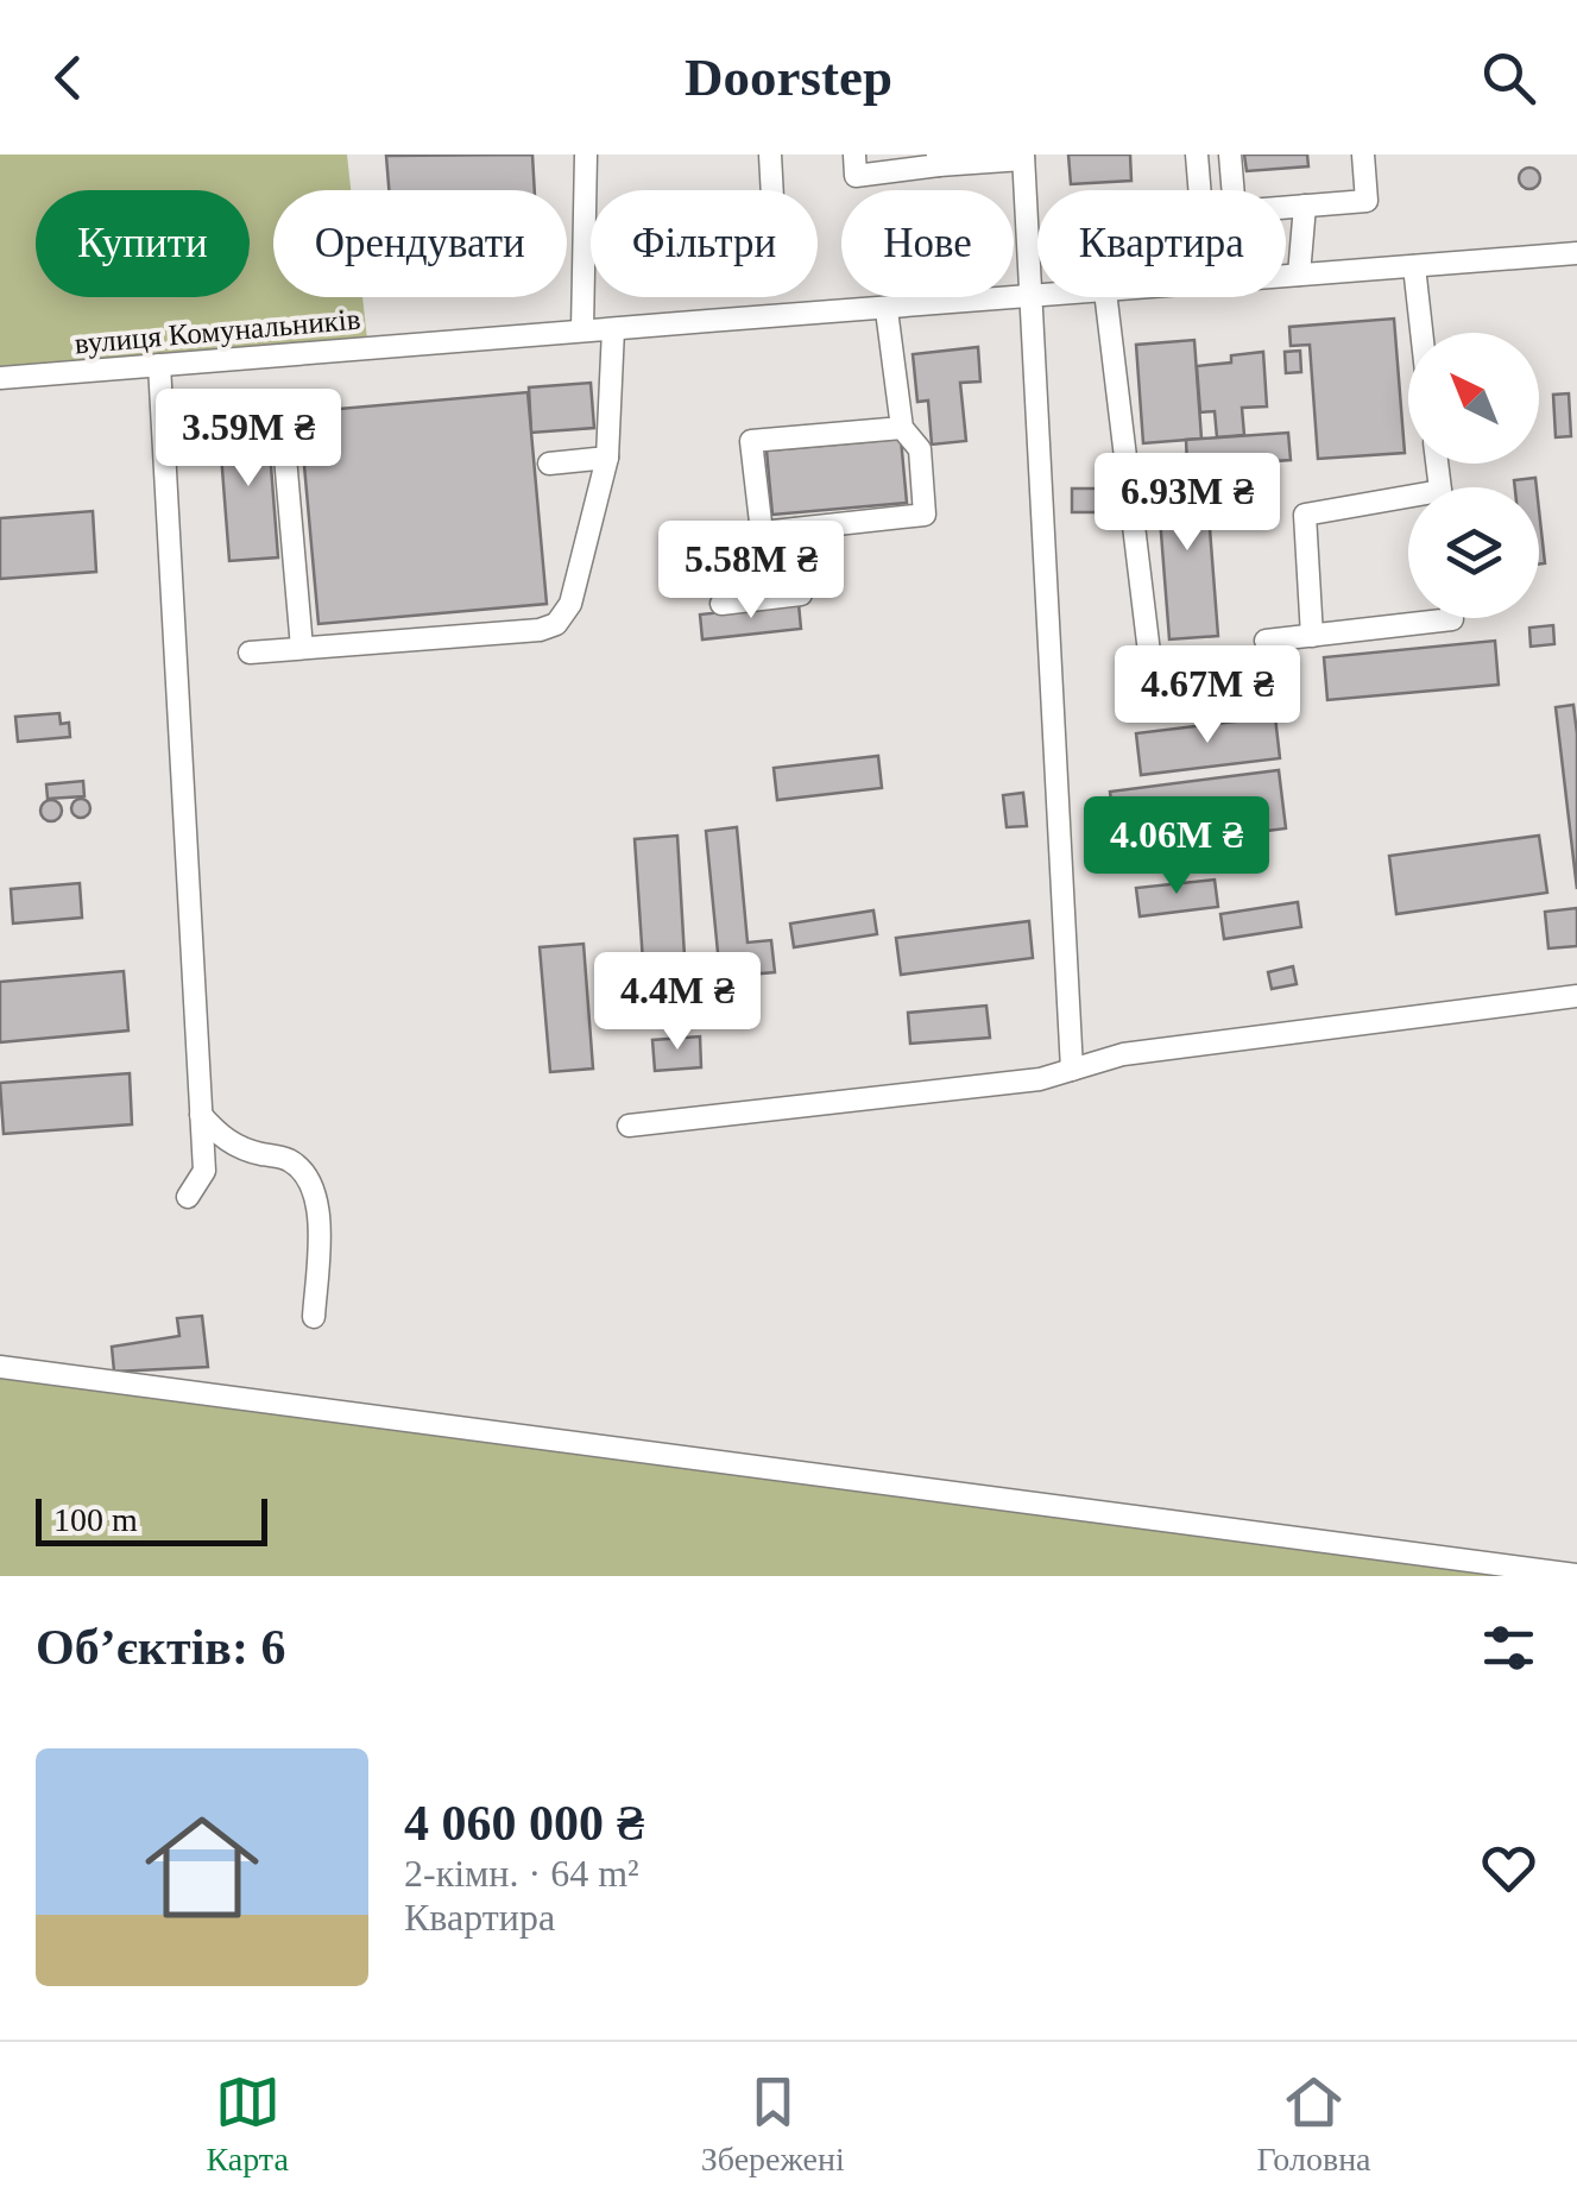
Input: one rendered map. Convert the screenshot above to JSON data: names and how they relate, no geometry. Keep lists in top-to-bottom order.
{
  "streets": {
    "street": ["вулиця Комунальників"]
  },
  "scale_bar": "100 m",
  "north": "top left",
  "page": {
    "header": "Doorstep",
    "chip": [
      "Купити",
      "Орендувати",
      "Фільтри",
      "Нове",
      "Квартира"
    ],
    "price": [
      "3.59M ₴",
      "6.93M ₴",
      "5.58M ₴",
      "4.67M ₴",
      "4.06M ₴",
      "4.4M ₴"
    ],
    "scale": "100 m",
    "heading": "Об’єктів: 6",
    "list": [
      {
        "name": "4 060 000 ₴",
        "note": "2-кімн. · 64 m² · Квартира"
      }
    ],
    "tabs": ["Карта", "Збережені", "Головна"]
  }
}
